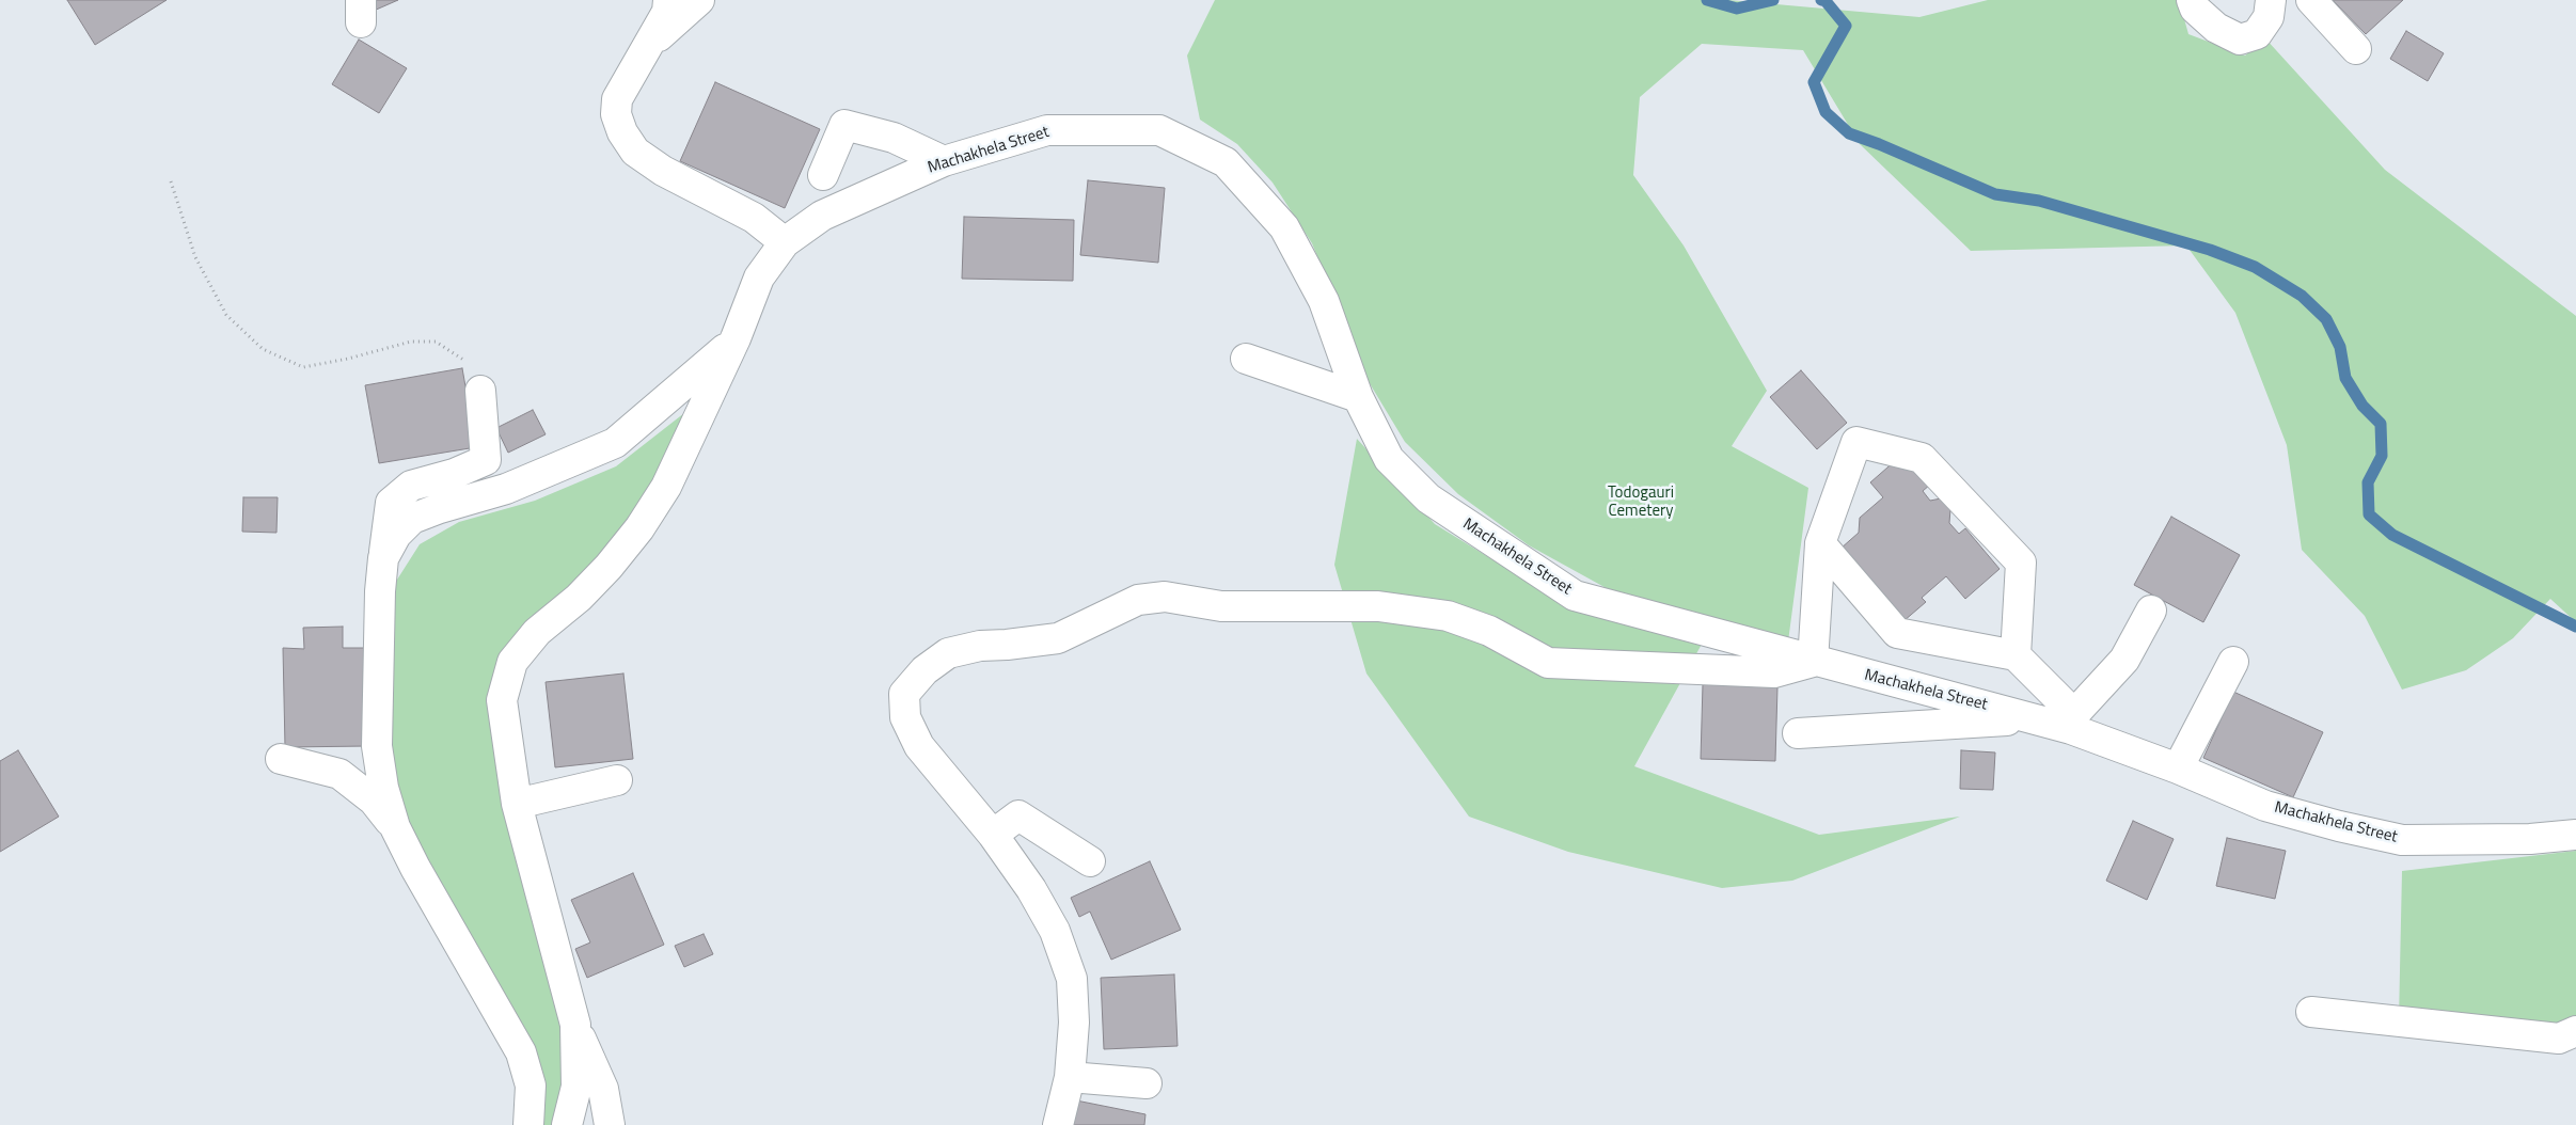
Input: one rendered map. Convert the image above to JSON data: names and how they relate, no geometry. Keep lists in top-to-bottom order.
{
  "streets": {
    "street": ["Machakhela Street"]
  },
  "parks": ["Todogauri Cemetery"]
}
